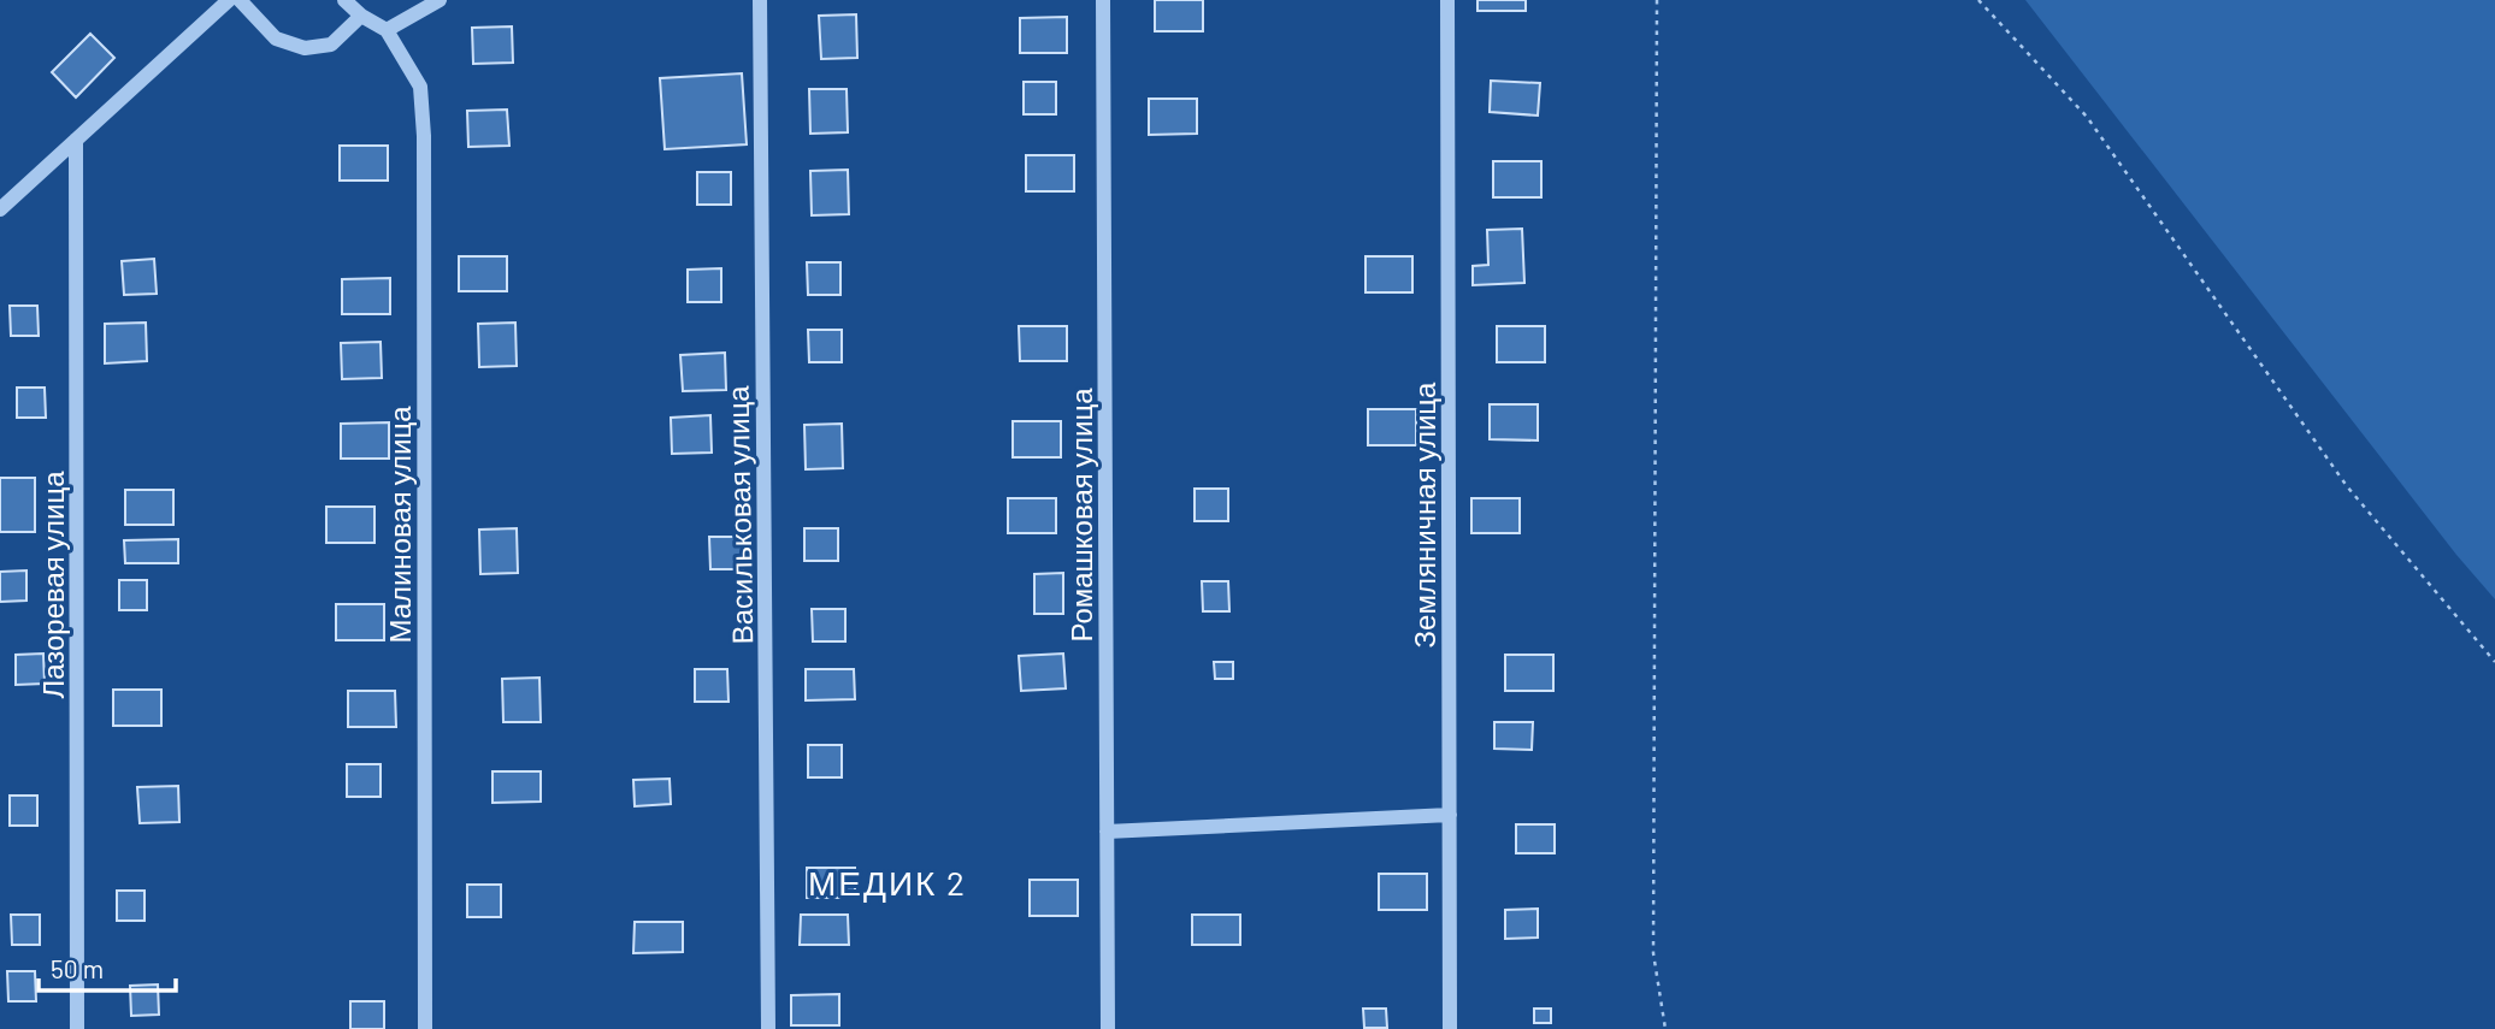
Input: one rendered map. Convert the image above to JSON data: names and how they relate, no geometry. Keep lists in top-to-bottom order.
{
  "streets": {
    "street": [
      "Васильковая улица",
      "Ромашковая улица",
      "Земляничная улица",
      "Малиновая улица",
      "Лазоревая улица"
    ]
  },
  "districts": ["МЕДИК 2"],
  "scale_bar": "50 m"
}
